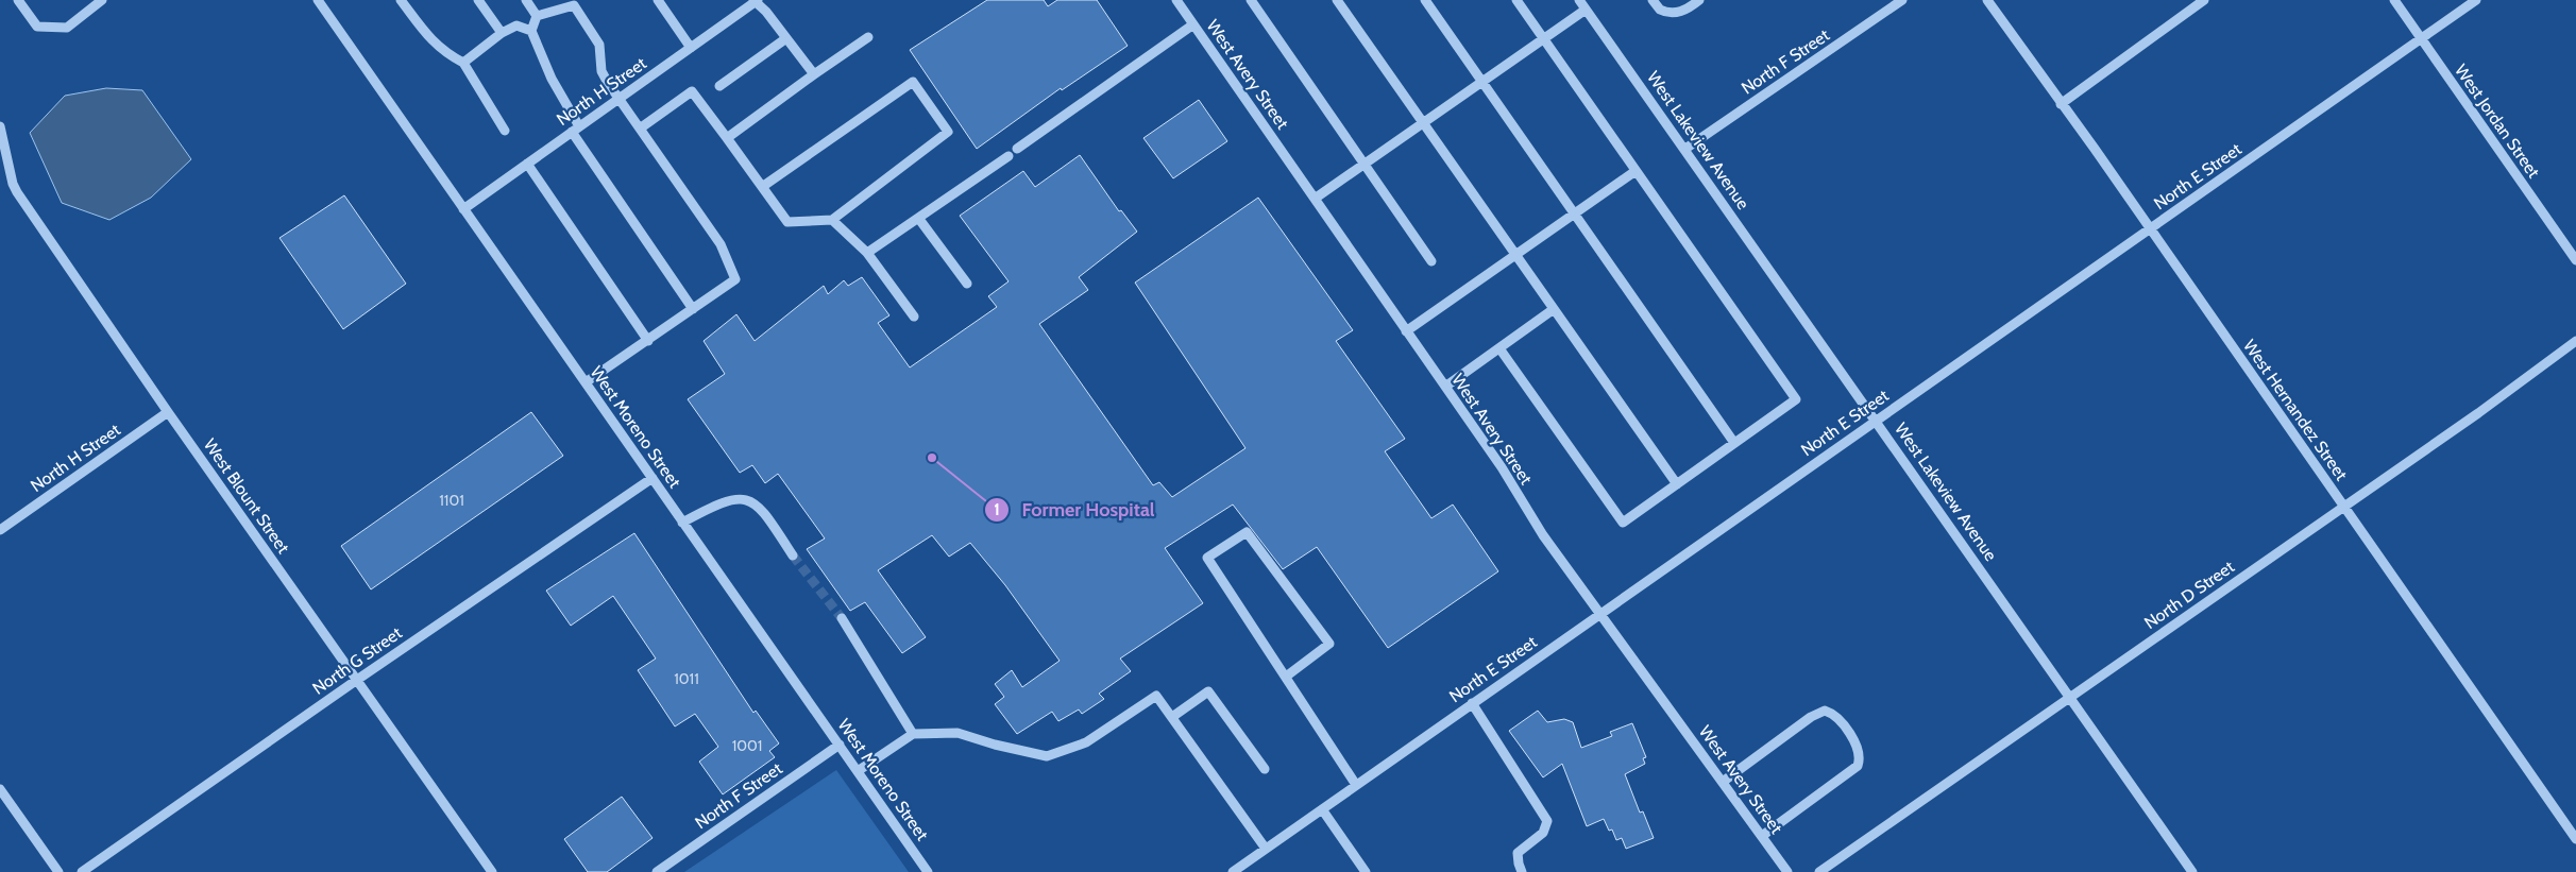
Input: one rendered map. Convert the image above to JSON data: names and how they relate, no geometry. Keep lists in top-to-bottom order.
{
  "streets": {
    "street": [
      "North F Street",
      "West Avery Street",
      "North H Street",
      "West Jordan Street",
      "West Lakeview Avenue",
      "North E Street",
      "West Hernandez Street",
      "West Moreno Street",
      "West Blount Street",
      "North D Street",
      "North G Street"
    ]
  },
  "crossings": [
    ["North F Street", "West Lakeview Avenue"],
    ["North F Street", "West Moreno Street"],
    ["West Avery Street", "North E Street"],
    ["North H Street", "West Moreno Street"],
    ["North H Street", "West Blount Street"],
    ["West Jordan Street", "North E Street"],
    ["West Lakeview Avenue", "North E Street"],
    ["West Lakeview Avenue", "North D Street"],
    ["North E Street", "West Hernandez Street"],
    ["West Hernandez Street", "North D Street"],
    ["West Moreno Street", "North G Street"],
    ["West Blount Street", "North G Street"]
  ],
  "places": ["Former Hospital"],
  "house_numbers": ["1101", "1011", "1001"]
}
